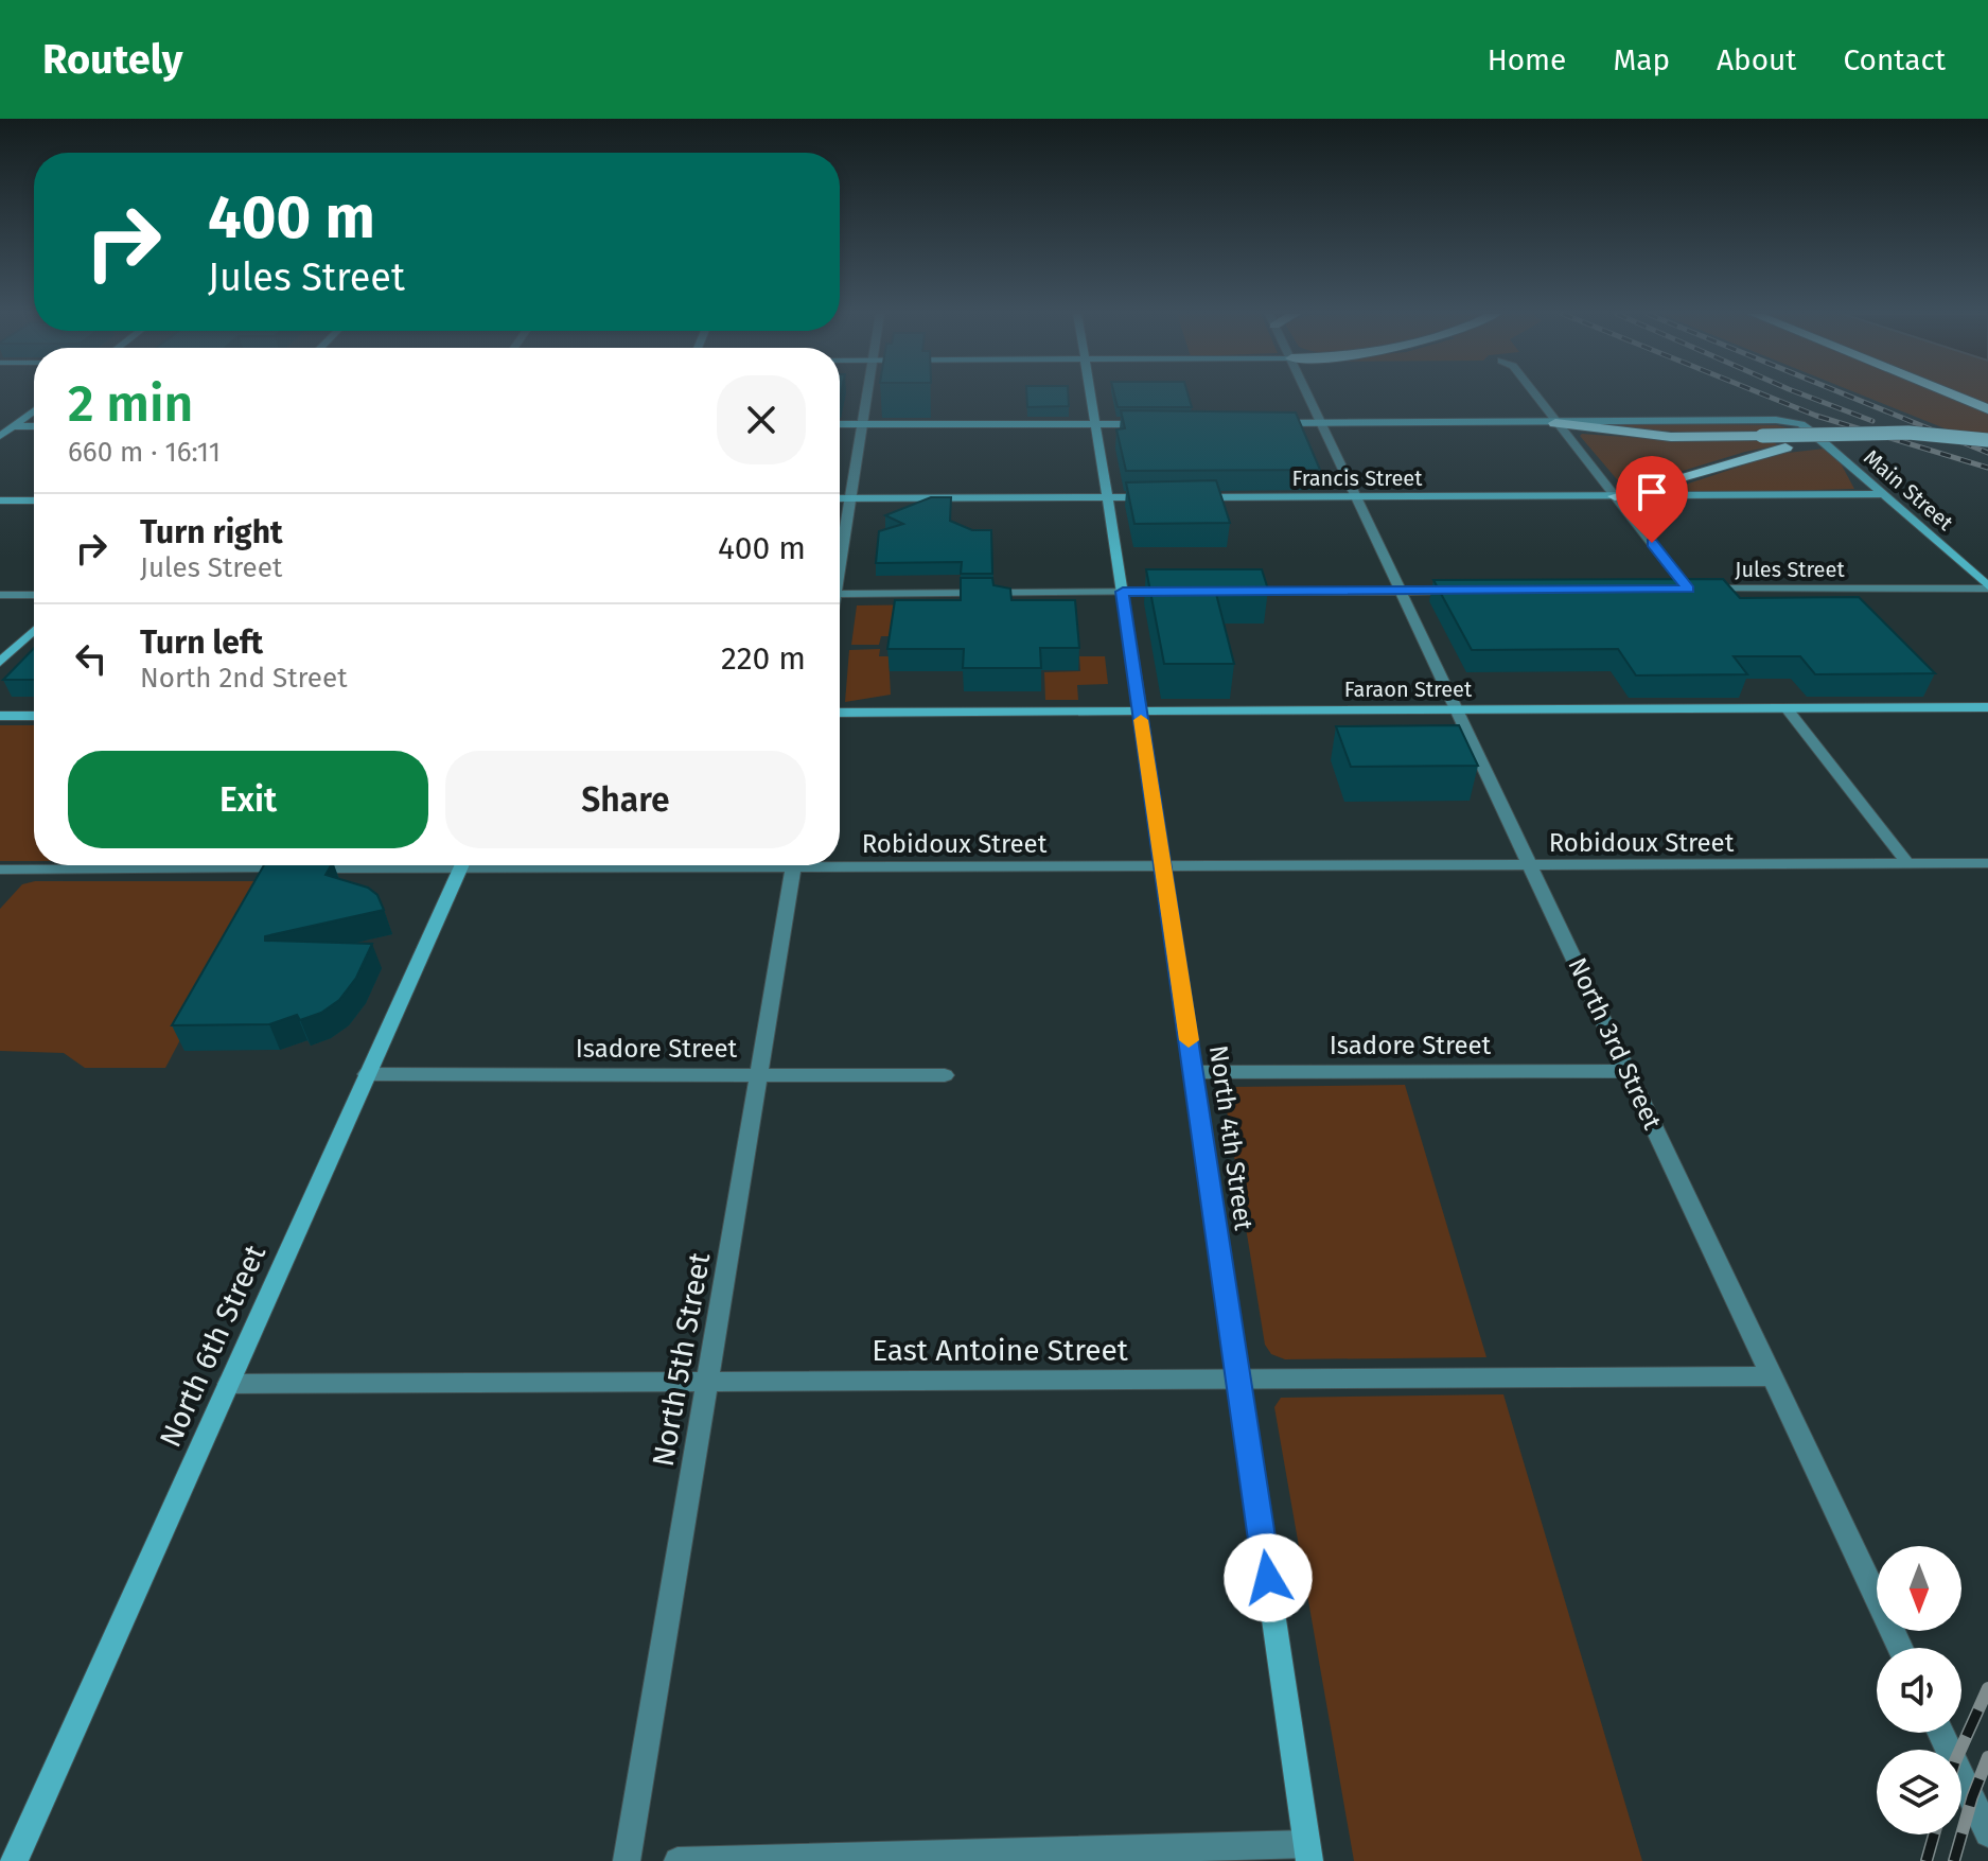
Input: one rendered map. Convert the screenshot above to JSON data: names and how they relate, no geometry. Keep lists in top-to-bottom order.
{
  "streets": {
    "main road": [
      "Francis Street",
      "Main Street",
      "Faraon Street",
      "North 4th Street",
      "North 6th Street"
    ],
    "street": [
      "Jules Street",
      "Robidoux Street",
      "North 3rd Street",
      "Isadore Street",
      "East Antoine Street",
      "North 5th Street"
    ]
  },
  "crossings": [
    ["Francis Street", "Main Street"],
    ["Francis Street", "North 3rd Street"],
    ["Main Street", "Jules Street"],
    ["Faraon Street", "North 3rd Street"],
    ["Faraon Street", "North 4th Street"],
    ["Robidoux Street", "North 3rd Street"],
    ["Robidoux Street", "North 4th Street"],
    ["Robidoux Street", "North 5th Street"],
    ["North 3rd Street", "Isadore Street"],
    ["North 3rd Street", "East Antoine Street"],
    ["Isadore Street", "North 4th Street"],
    ["Isadore Street", "North 6th Street"],
    ["Isadore Street", "North 5th Street"],
    ["North 4th Street", "East Antoine Street"],
    ["North 6th Street", "East Antoine Street"],
    ["East Antoine Street", "North 5th Street"]
  ],
  "north": "bottom",
  "page": {
    "header": "Routely",
    "nav": [
      "Home",
      "Map",
      "About",
      "Contact"
    ],
    "turn": ["400 m", "Jules Street"],
    "heading": ["2 min", "660 m · 16:11"],
    "list": [
      {
        "name": "Turn right",
        "note": "Jules Street",
        "value": "400 m"
      },
      {
        "name": "Turn left",
        "note": "North 2nd Street",
        "value": "220 m"
      }
    ],
    "buttons": ["Exit", "Share"]
  }
}
